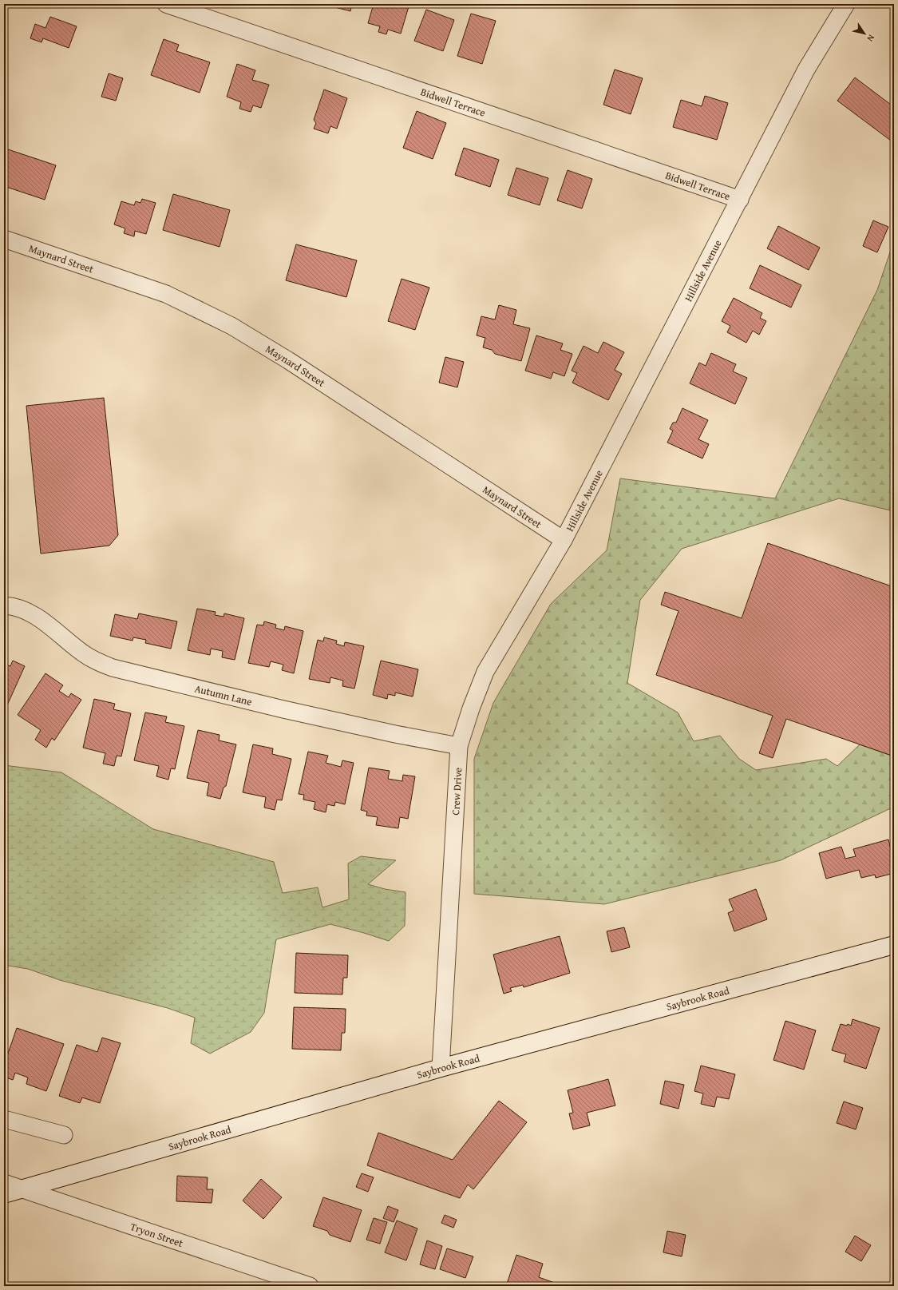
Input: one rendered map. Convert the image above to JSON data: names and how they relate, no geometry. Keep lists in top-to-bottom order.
{
  "streets": {
    "main road": ["Saybrook Road"],
    "street": [
      "Bidwell Terrace",
      "Maynard Street",
      "Hillside Avenue",
      "Autumn Lane",
      "Crew Drive",
      "Tryon Street"
    ]
  },
  "crossings": [
    ["Bidwell Terrace", "Hillside Avenue"],
    ["Maynard Street", "Hillside Avenue"],
    ["Maynard Street", "Crew Drive"],
    ["Hillside Avenue", "Crew Drive"],
    ["Autumn Lane", "Crew Drive"],
    ["Crew Drive", "Saybrook Road"],
    ["Saybrook Road", "Tryon Street"]
  ],
  "north": "bottom right"
}
